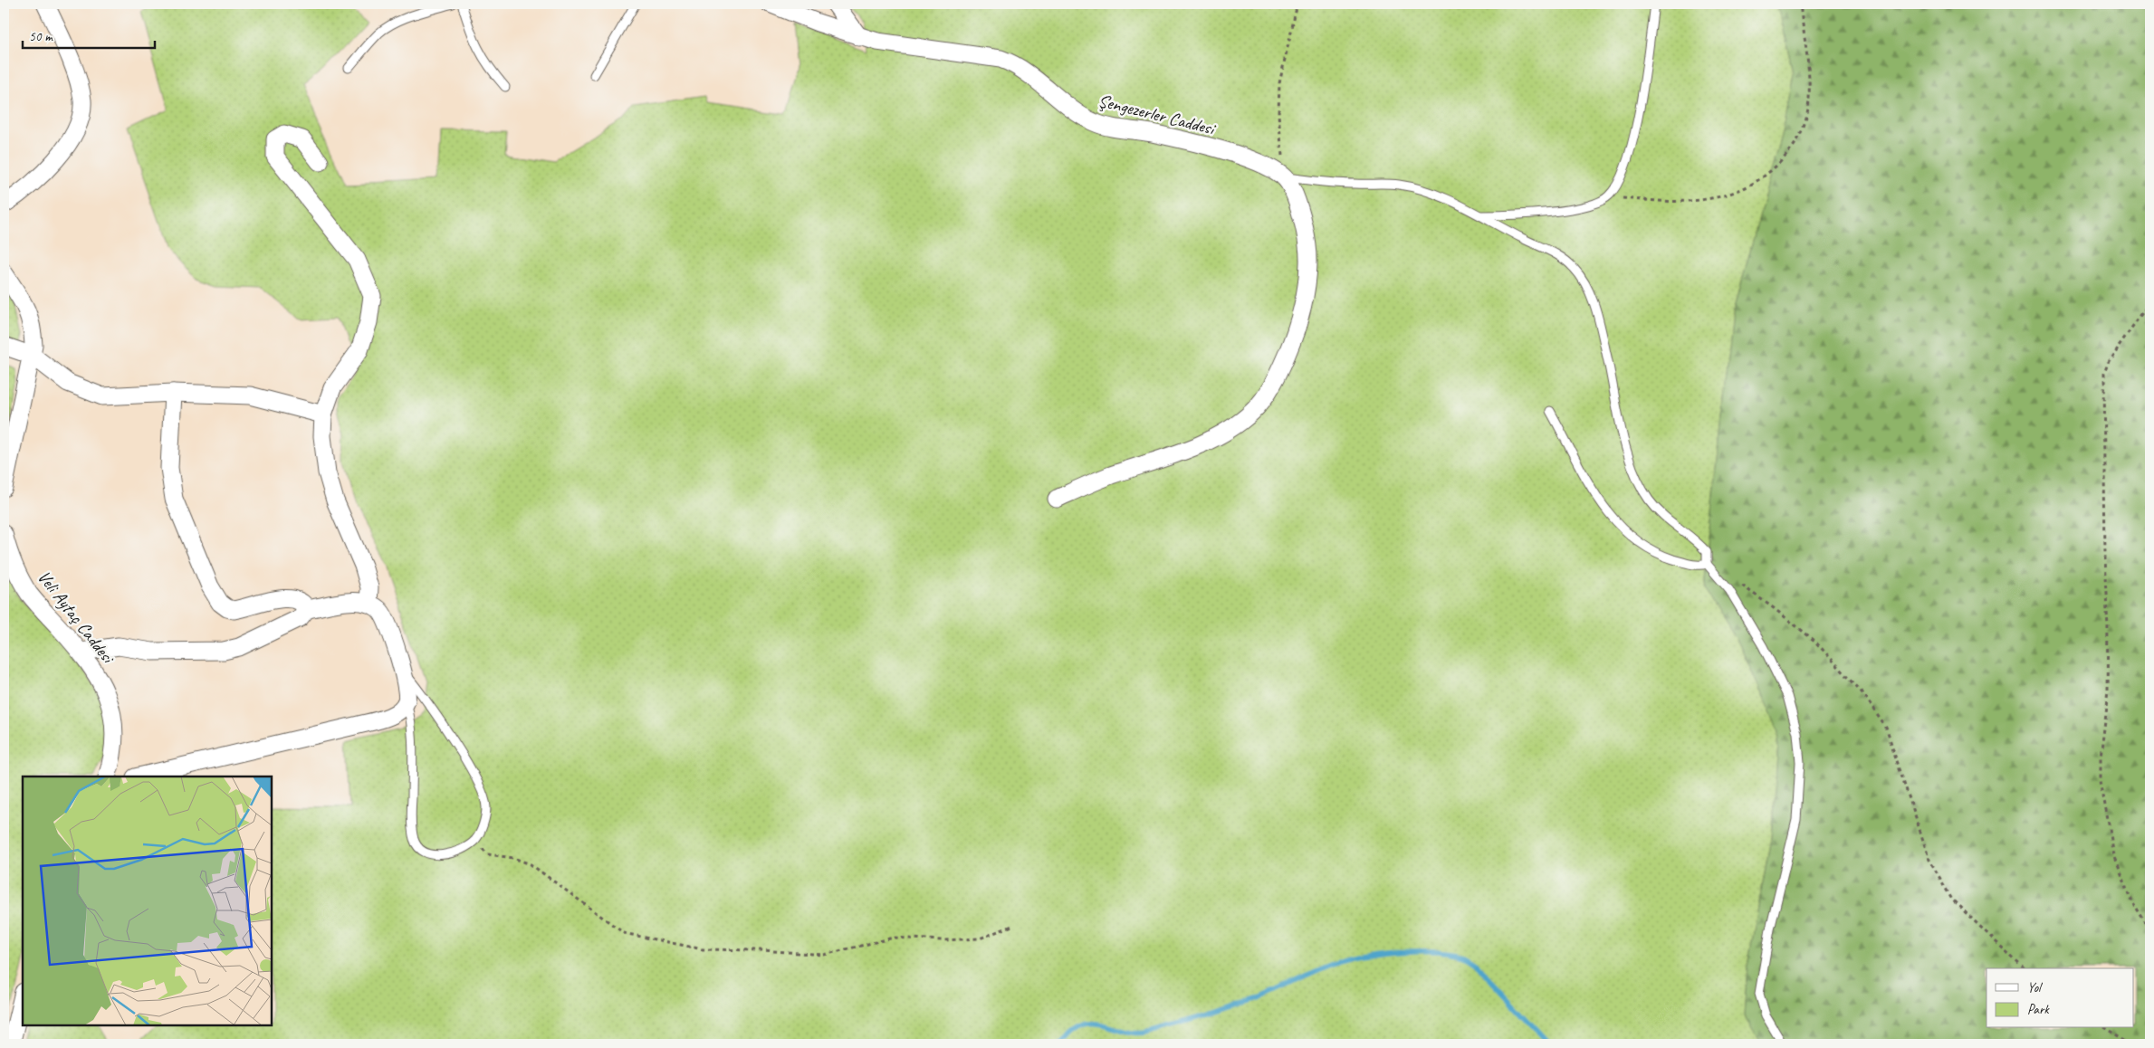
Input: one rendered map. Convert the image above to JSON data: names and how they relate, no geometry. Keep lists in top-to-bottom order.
{
  "streets": {
    "street": ["Şengezerler Caddesi", "Veli Aytaç Caddesi"]
  },
  "legend": ["Yol", "Park"],
  "scale_bar": "50 m"
}
